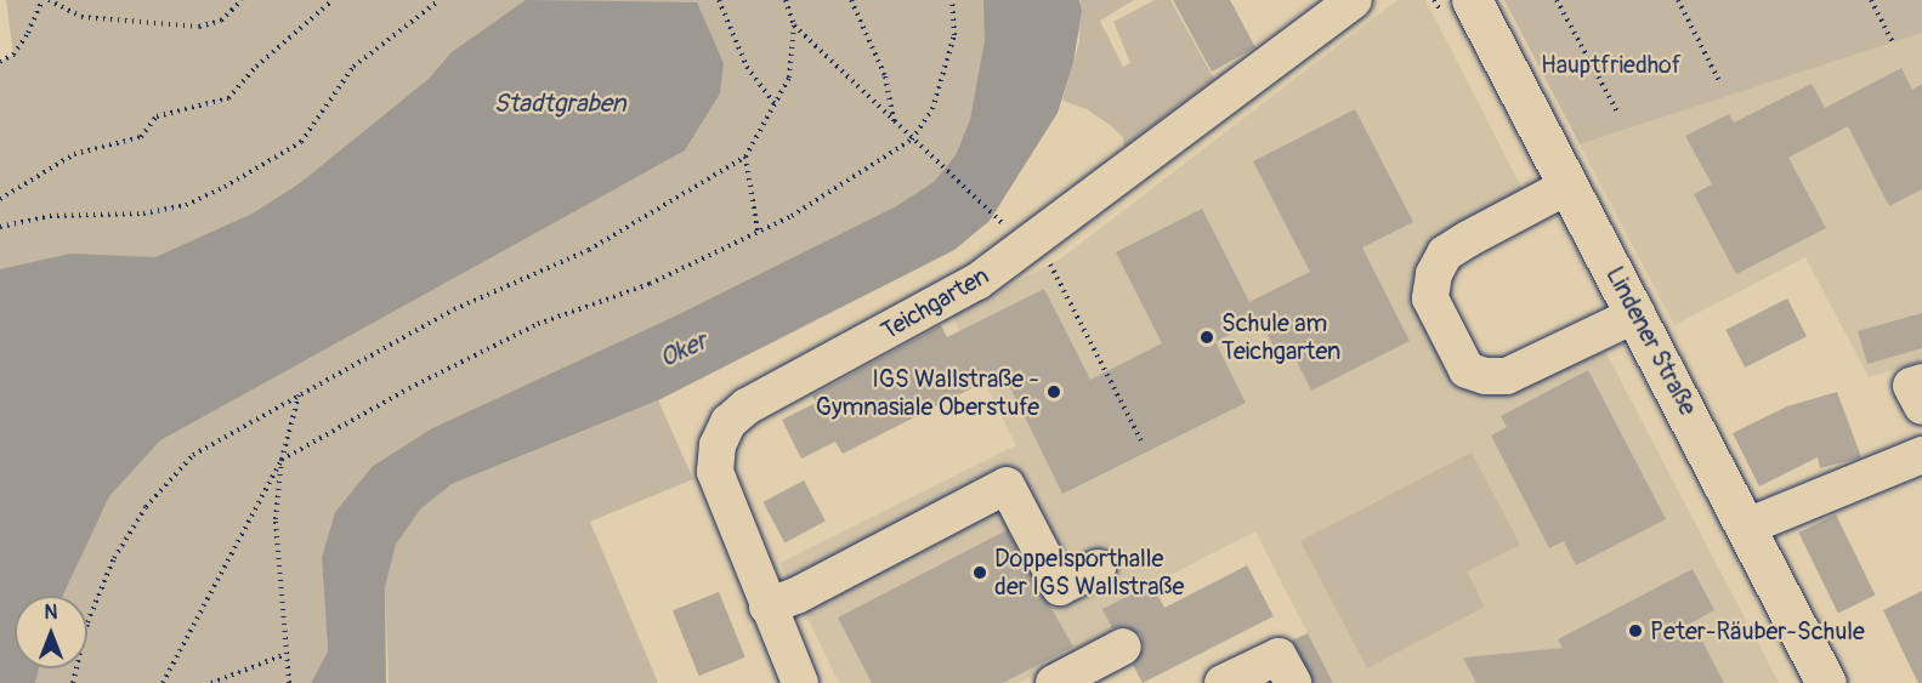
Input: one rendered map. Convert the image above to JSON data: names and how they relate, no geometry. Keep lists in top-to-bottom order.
{
  "streets": {
    "main road": ["Lindener Straße"],
    "street": ["Teichgarten"]
  },
  "water": ["Stadtgraben", "Oker"],
  "parks": ["Hauptfriedhof"],
  "places": [
    "Schule am Teichgarten",
    "IGS Wallstraße - Gymnasiale Oberstufe",
    "Doppelsporthalle der IGS Wallstraße",
    "Peter-Räuber-Schule"
  ],
  "north": "top"
}
